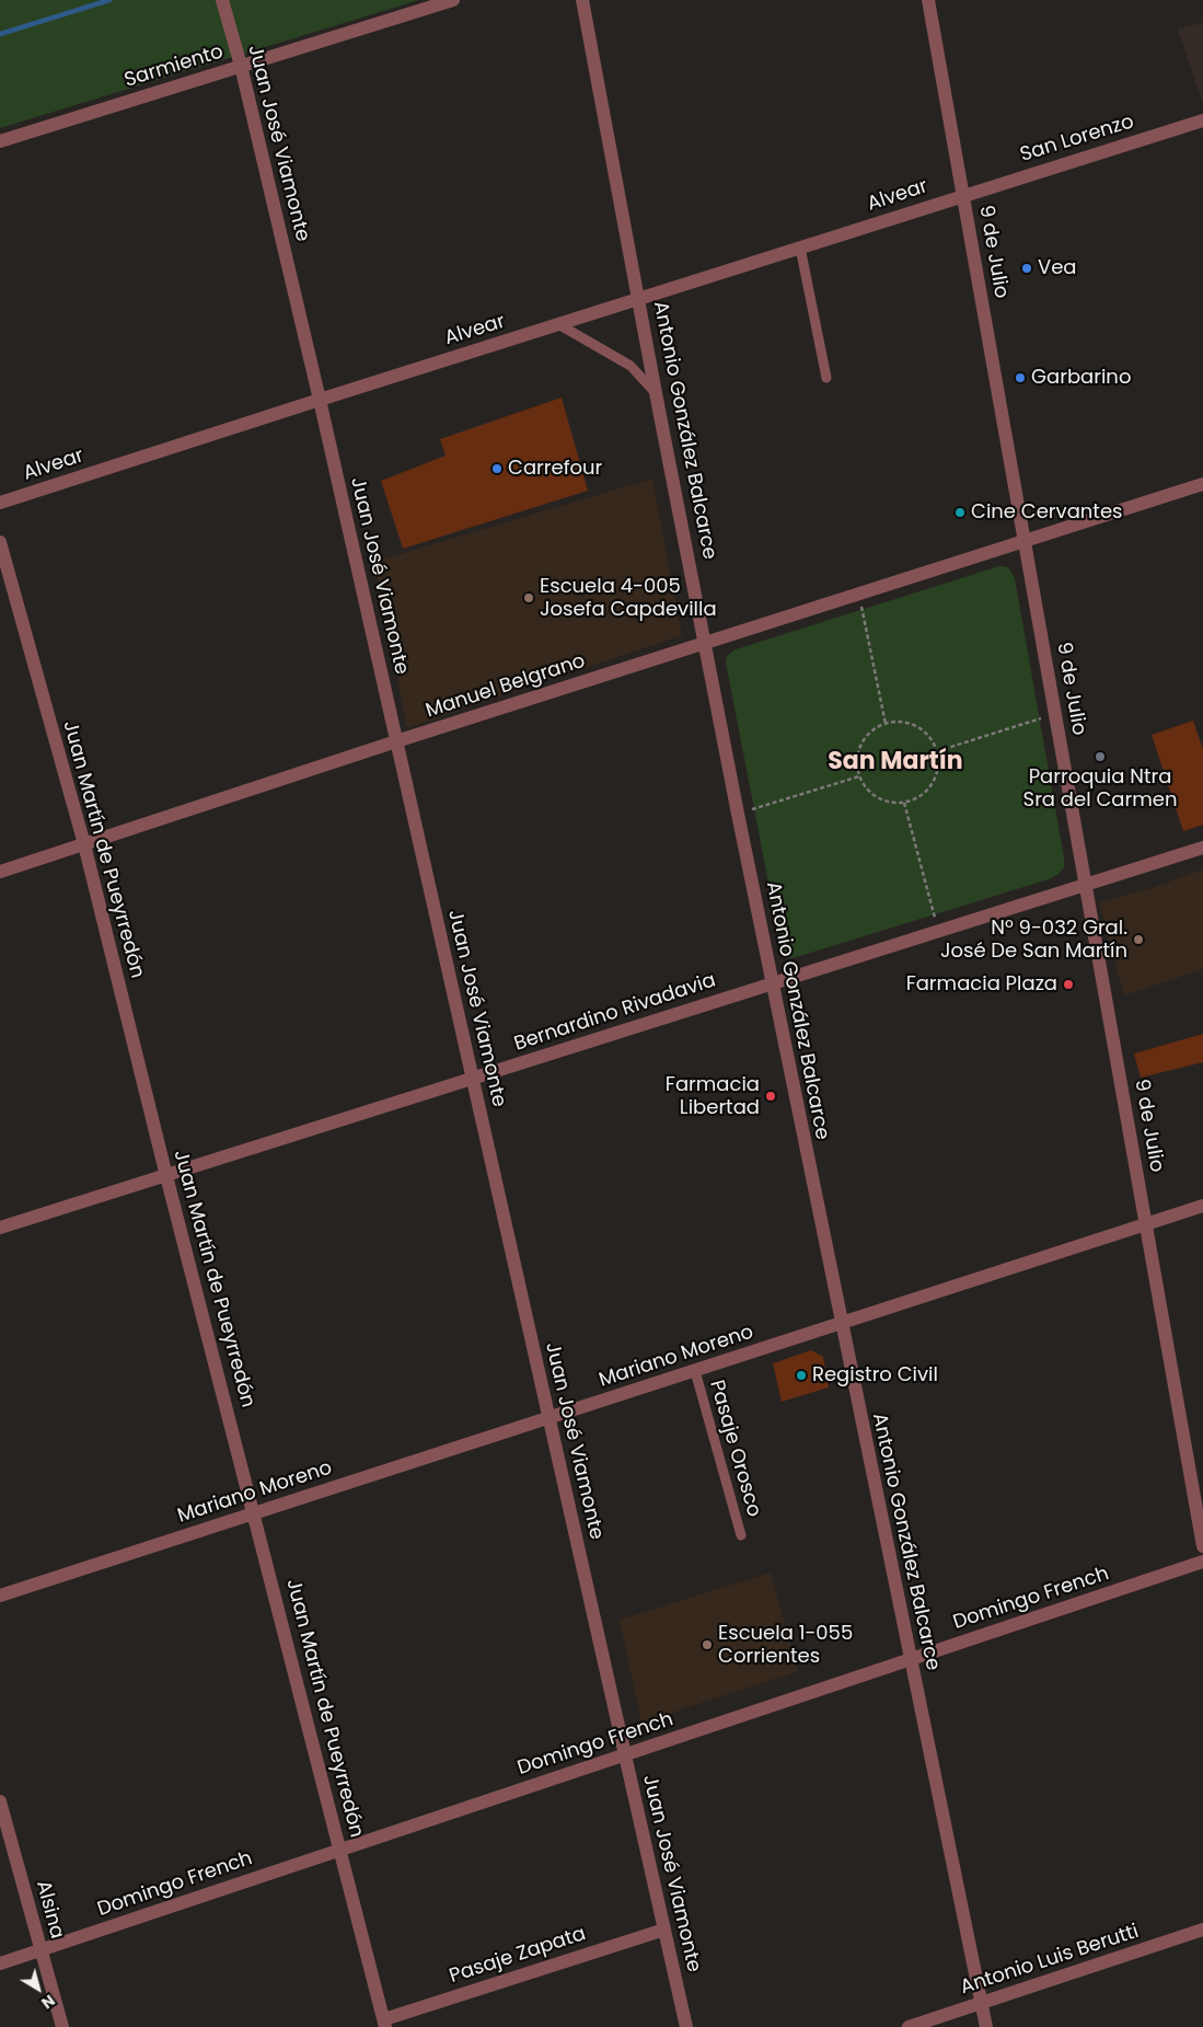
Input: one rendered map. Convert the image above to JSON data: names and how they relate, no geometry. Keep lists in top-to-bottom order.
{
  "streets": {
    "street": [
      "Sarmiento",
      "San Lorenzo",
      "Juan José Viamonte",
      "Alvear",
      "9 de Julio",
      "Antonio González Balcarce",
      "Manuel Belgrano",
      "Juan Martín de Pueyrredón",
      "Bernardino Rivadavia",
      "Mariano Moreno",
      "Domingo French",
      "Alsina",
      "Pasaje Zapata",
      "Antonio Luis Berutti"
    ],
    "lane": ["Pasaje Orosco"]
  },
  "crossings": [
    ["Sarmiento", "Juan José Viamonte"],
    ["San Lorenzo", "Alvear"],
    ["San Lorenzo", "9 de Julio"],
    ["Juan José Viamonte", "Alvear"],
    ["Juan José Viamonte", "Manuel Belgrano"],
    ["Juan José Viamonte", "Bernardino Rivadavia"],
    ["Juan José Viamonte", "Mariano Moreno"],
    ["Juan José Viamonte", "Domingo French"],
    ["Juan José Viamonte", "Pasaje Zapata"],
    ["Alvear", "9 de Julio"],
    ["Alvear", "Antonio González Balcarce"],
    ["9 de Julio", "Manuel Belgrano"],
    ["9 de Julio", "Bernardino Rivadavia"],
    ["9 de Julio", "Mariano Moreno"],
    ["Antonio González Balcarce", "Manuel Belgrano"],
    ["Antonio González Balcarce", "Bernardino Rivadavia"],
    ["Antonio González Balcarce", "Mariano Moreno"],
    ["Antonio González Balcarce", "Domingo French"],
    ["Antonio González Balcarce", "Antonio Luis Berutti"],
    ["Manuel Belgrano", "Juan Martín de Pueyrredón"],
    ["Juan Martín de Pueyrredón", "Bernardino Rivadavia"],
    ["Juan Martín de Pueyrredón", "Mariano Moreno"],
    ["Juan Martín de Pueyrredón", "Domingo French"],
    ["Juan Martín de Pueyrredón", "Pasaje Zapata"],
    ["Mariano Moreno", "Pasaje Orosco"],
    ["Domingo French", "Alsina"]
  ],
  "districts": ["San Martín"],
  "places": [
    "Vea",
    "Garbarino",
    "Carrefour",
    "Cine Cervantes",
    "Escuela 4-005 Josefa Capdevilla",
    "Parroquia Ntra Sra del Carmen",
    "Nº 9-032 Gral. José De San Martín",
    "Farmacia Plaza",
    "Farmacia Libertad",
    "Registro Civil",
    "Escuela 1-055 Corrientes"
  ],
  "north": "bottom right"
}
